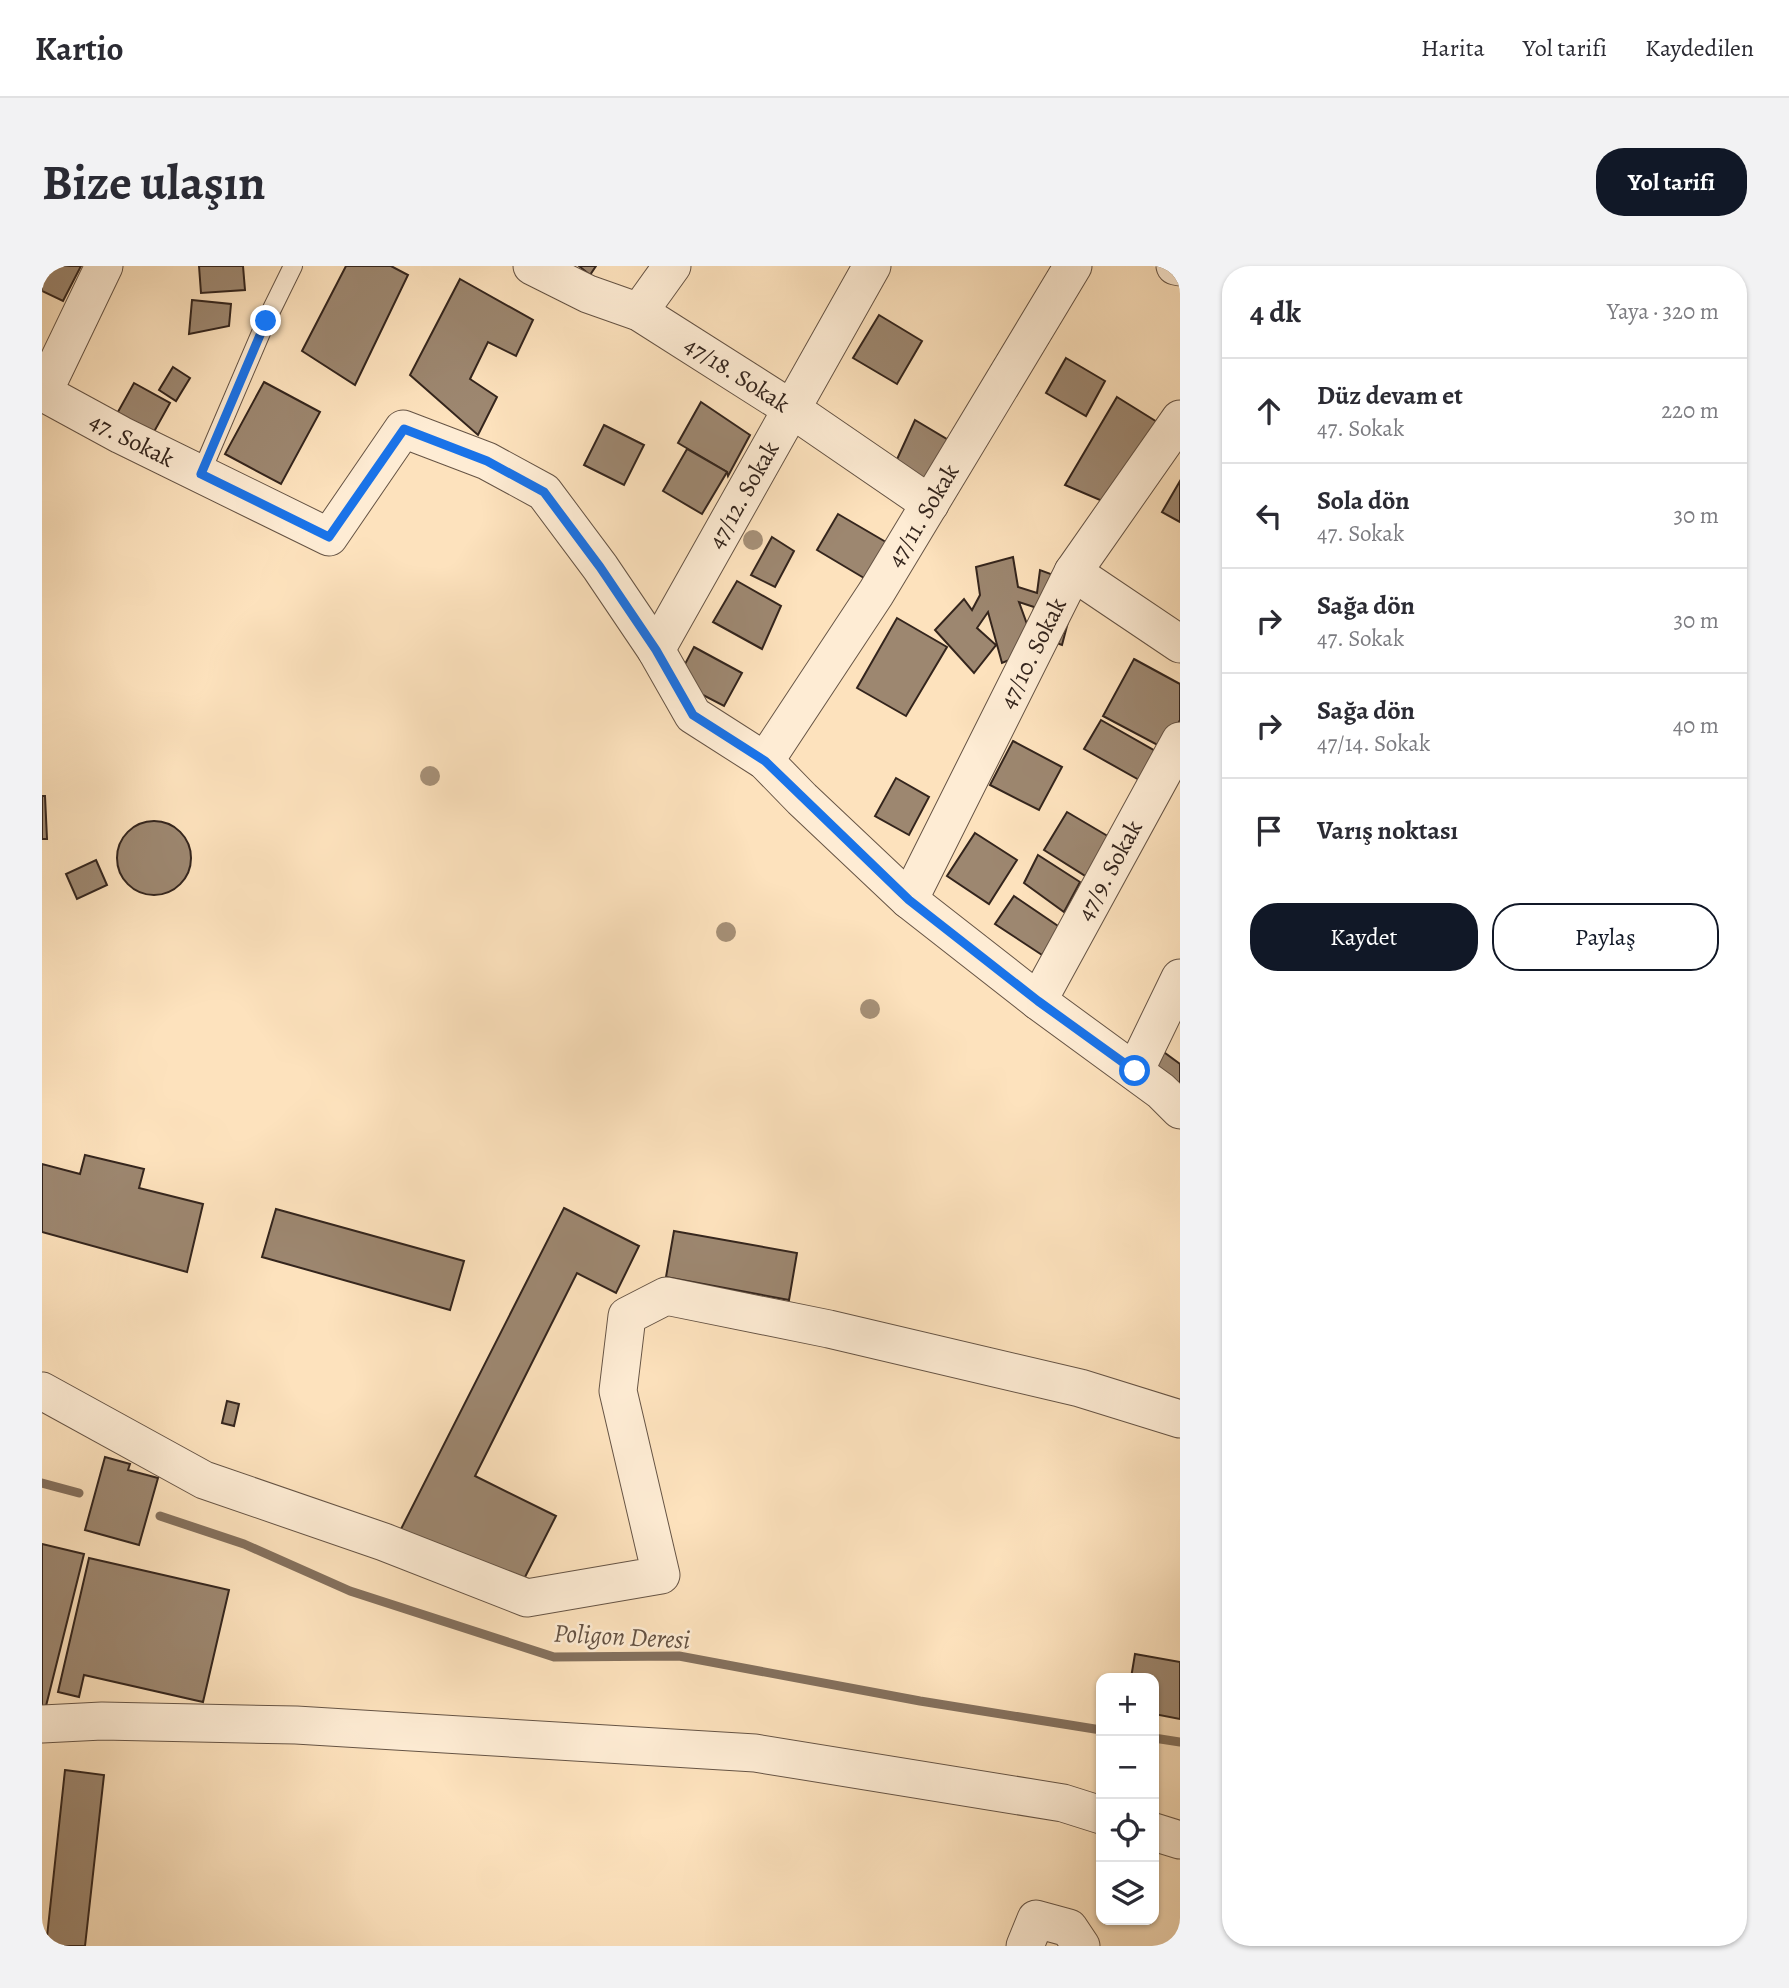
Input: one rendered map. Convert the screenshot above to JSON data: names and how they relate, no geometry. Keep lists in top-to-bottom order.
{
  "streets": {
    "street": [
      "47/18. Sokak",
      "47. Sokak",
      "47/12. Sokak",
      "47/11. Sokak",
      "47/10. Sokak",
      "47/9. Sokak"
    ]
  },
  "crossings": [
    ["47/18. Sokak", "47/12. Sokak"],
    ["47/18. Sokak", "47/11. Sokak"],
    ["47. Sokak", "47/12. Sokak"],
    ["47. Sokak", "47/11. Sokak"],
    ["47. Sokak", "47/10. Sokak"],
    ["47. Sokak", "47/9. Sokak"]
  ],
  "water": ["Poligon Deresi"],
  "page": {
    "header": "Kartio",
    "nav": ["Harita", "Yol tarifi", "Kaydedilen"],
    "buttons": [
      "Yol tarifi",
      ["Kaydet", "Paylaş"]
    ],
    "title": "Bize ulaşın",
    "heading": ["4 dk", "Yaya · 320 m"],
    "list": [
      ["Düz devam et", "47. Sokak", "220 m"],
      ["Sola dön", "47. Sokak", "30 m"],
      ["Sağa dön", "47. Sokak", "30 m"],
      ["Sağa dön", "47/14. Sokak", "40 m"],
      "Varış noktası"
    ],
    "map_buttons": ["+", "−"]
  }
}
